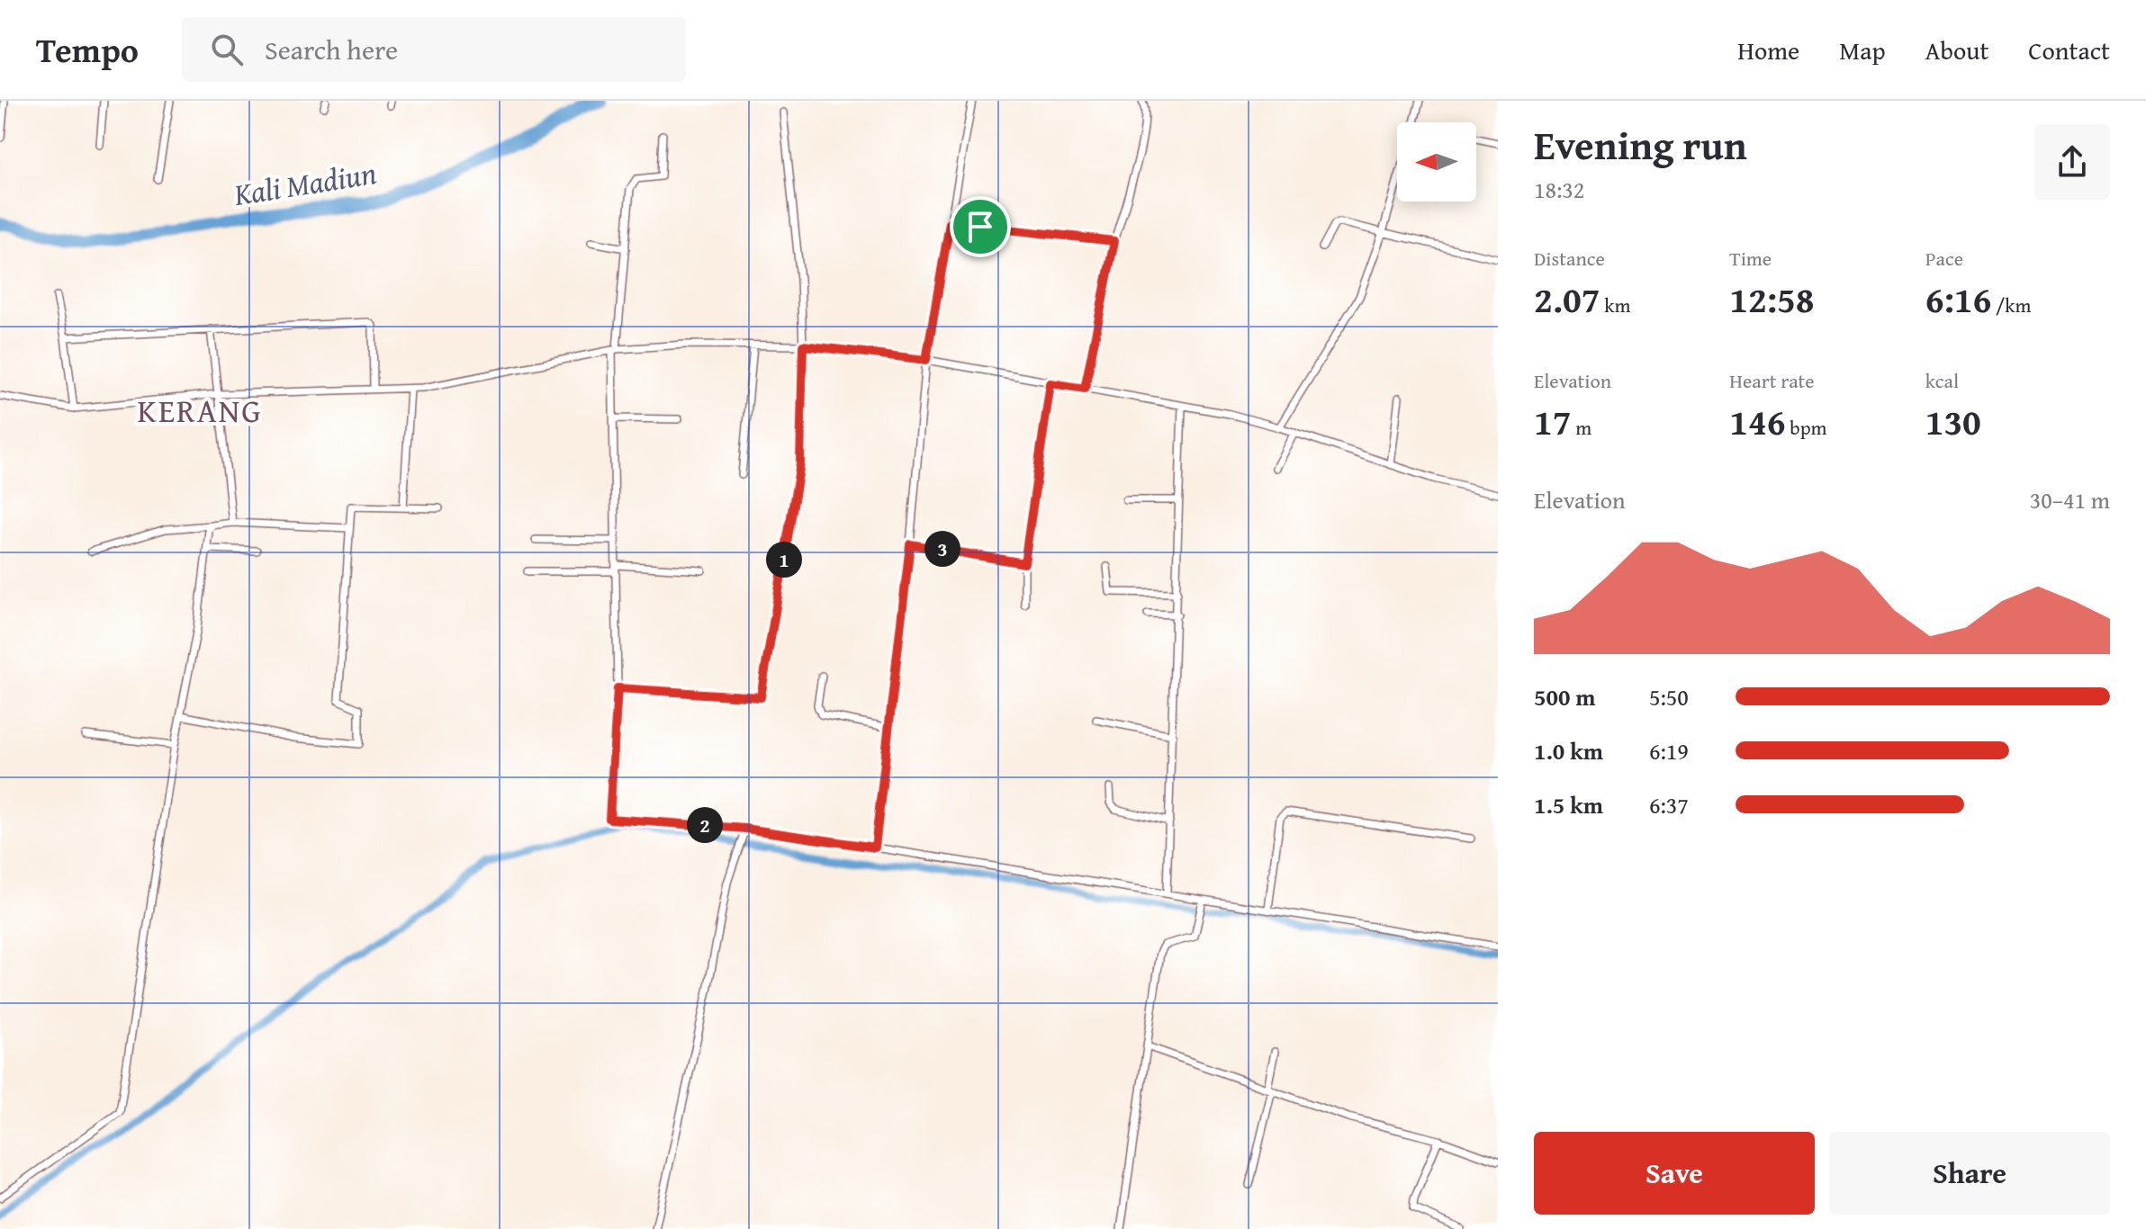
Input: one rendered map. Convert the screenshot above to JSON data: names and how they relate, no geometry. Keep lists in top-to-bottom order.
{
  "districts": ["KERANG"],
  "water": ["Kali Madiun"],
  "north": "left",
  "page": {
    "header": "Tempo",
    "search": "Search here",
    "nav": [
      "Home",
      "Map",
      "About",
      "Contact"
    ],
    "heading": ["Evening run", "18:32"],
    "stats": [
      ["Distance", "2.07 km"],
      ["Time", "12:58"],
      ["Pace", "6:16 /km"],
      ["Elevation", "17 m"],
      ["Heart rate", "146 bpm"],
      ["kcal", "130"]
    ],
    "chart": ["Elevation", "30–41 m"],
    "pins": ["3", "1", "2"],
    "list": [
      {
        "name": "500 m",
        "note": "5:50"
      },
      {
        "name": "1.0 km",
        "note": "6:19"
      },
      {
        "name": "1.5 km",
        "note": "6:37"
      }
    ],
    "buttons": ["Save", "Share"]
  }
}
